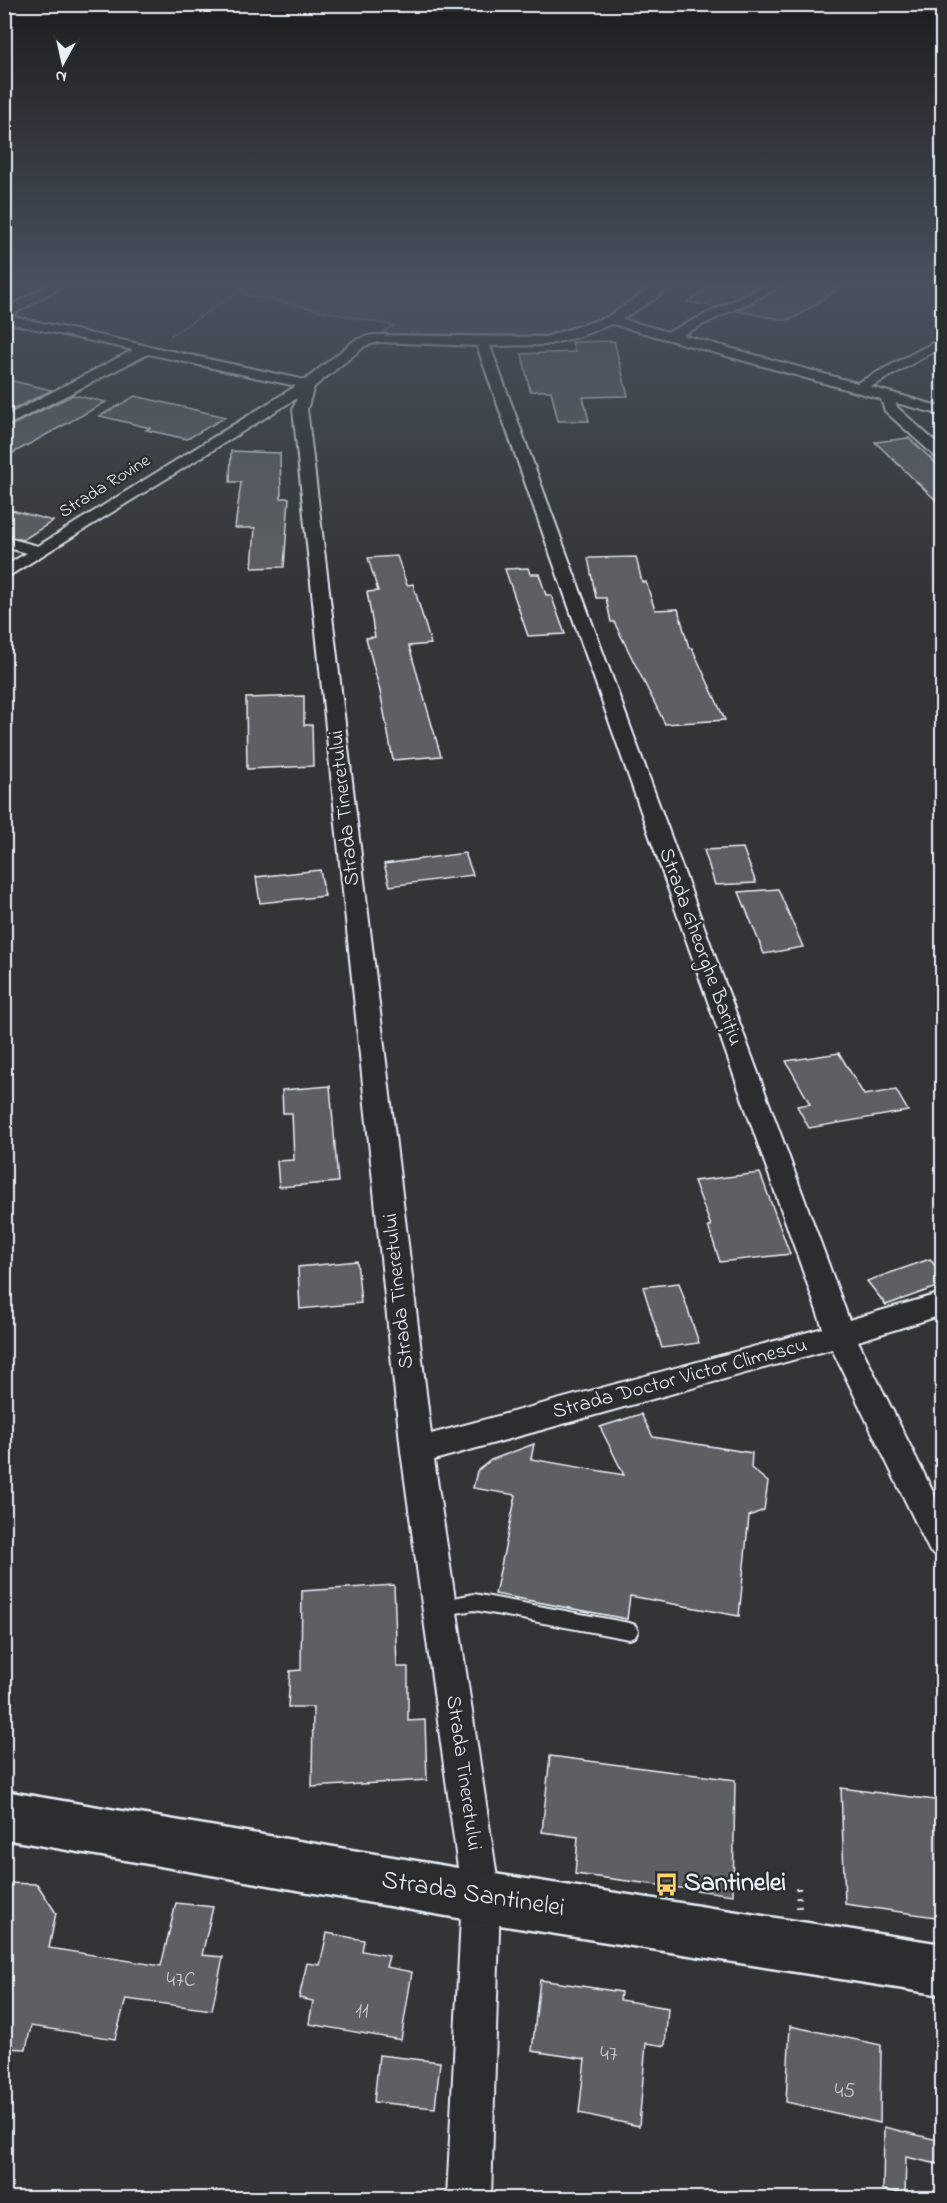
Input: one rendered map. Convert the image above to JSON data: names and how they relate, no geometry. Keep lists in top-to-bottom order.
{
  "streets": {
    "street": [
      "Strada Rovine",
      "Strada Tineretului",
      "Strada Gheorghe Barițiu",
      "Strada Doctor Victor Climescu",
      "Strada Santinelei"
    ]
  },
  "crossings": [
    ["Strada Tineretului", "Strada Doctor Victor Climescu"],
    ["Strada Tineretului", "Strada Santinelei"],
    ["Strada Gheorghe Barițiu", "Strada Doctor Victor Climescu"]
  ],
  "places": {
    "bus stop": ["Santinelei"]
  },
  "house_numbers": [
    "47C",
    "11",
    "47",
    "45"
  ],
  "north": "bottom"
}
